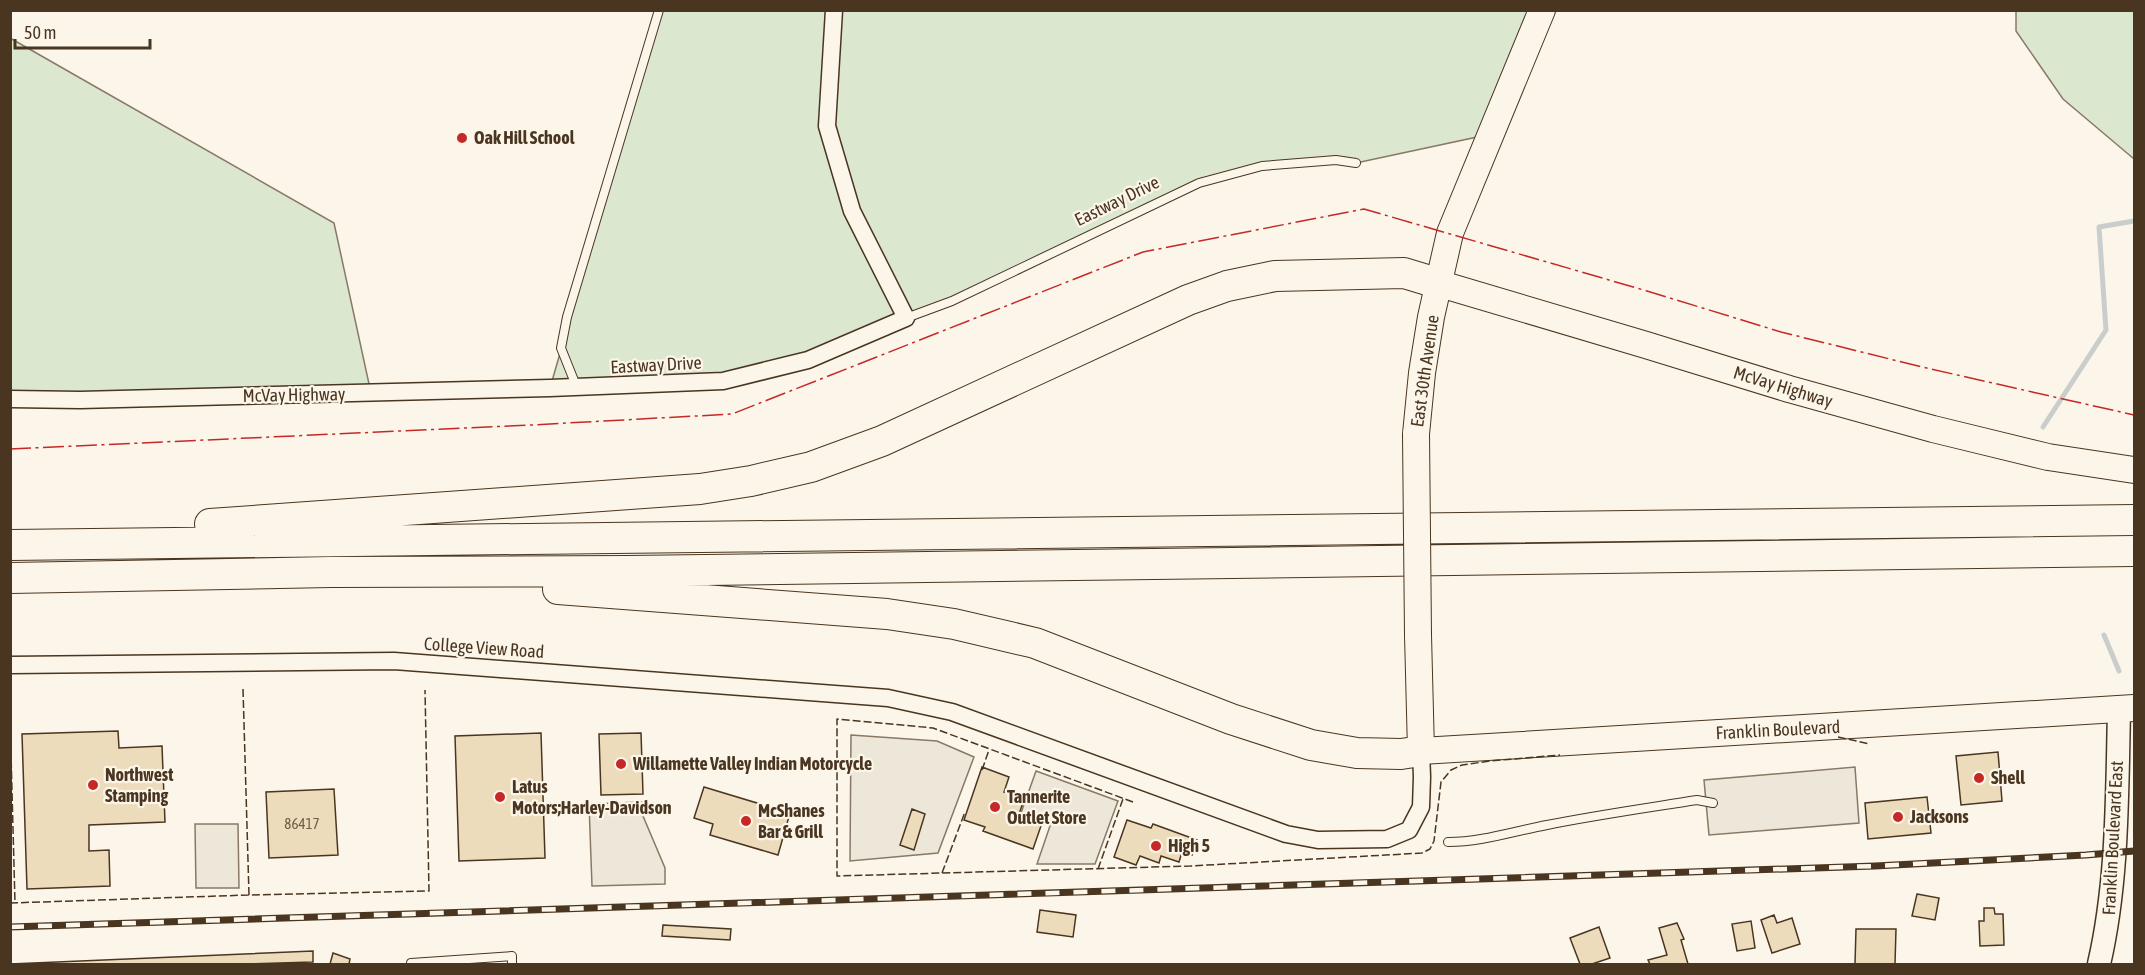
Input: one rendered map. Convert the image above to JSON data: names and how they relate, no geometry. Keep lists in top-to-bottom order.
{
  "streets": {
    "main road": [
      "East 30th Avenue",
      "McVay Highway",
      "Franklin Boulevard",
      "Franklin Boulevard East"
    ],
    "street": ["Eastway Drive", "College View Road"]
  },
  "crossings": [
    ["Eastway Drive", "McVay Highway"],
    ["East 30th Avenue", "McVay Highway"],
    ["East 30th Avenue", "College View Road"],
    ["East 30th Avenue", "Franklin Boulevard"],
    ["College View Road", "Franklin Boulevard"],
    ["Franklin Boulevard", "Franklin Boulevard East"]
  ],
  "places": [
    "Oak Hill School",
    "Willamette Valley Indian Motorcycle",
    "Shell",
    "Northwest Stamping",
    "Latus Motors;Harley-Davidson",
    "Tannerite Outlet Store",
    "Jacksons",
    "McShanes Bar & Grill",
    "High 5"
  ],
  "house_numbers": ["86417"],
  "scale_bar": "50 m"
}
